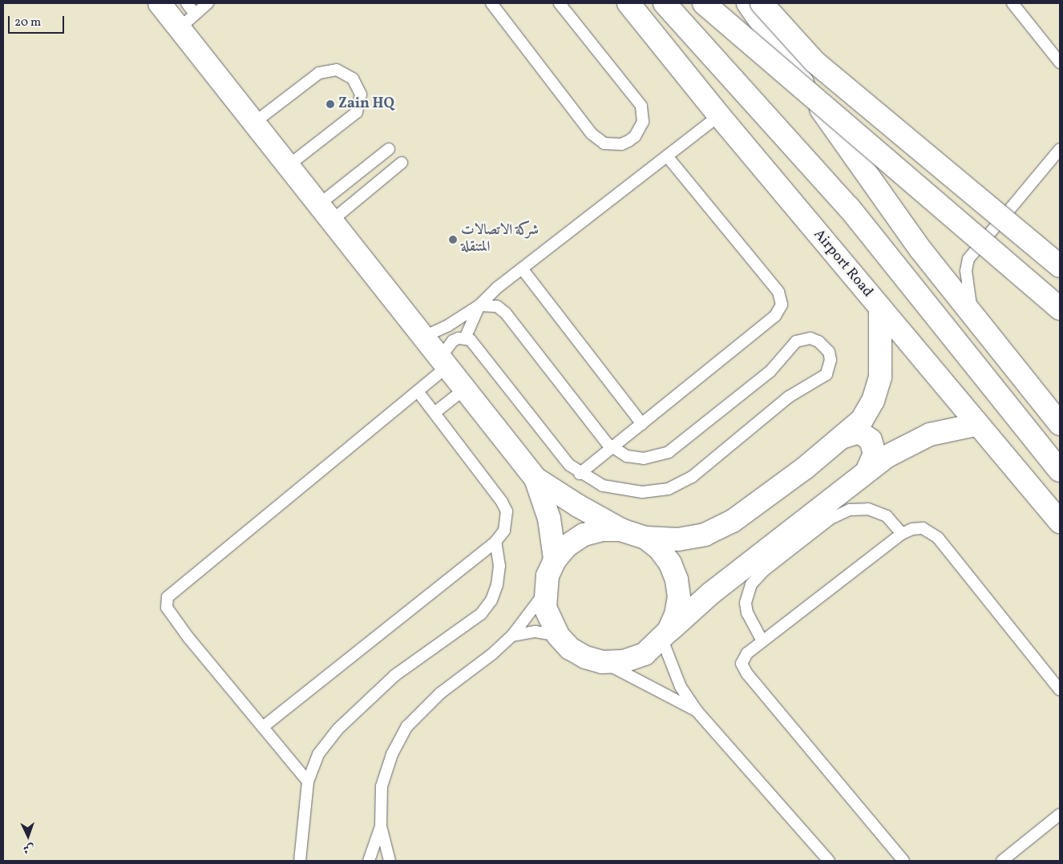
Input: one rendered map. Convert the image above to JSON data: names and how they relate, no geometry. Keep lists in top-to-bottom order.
{
  "streets": {
    "main road": ["Airport Road"]
  },
  "places": ["Zain HQ", "شركة الاتصالات المتنقلة"],
  "scale_bar": "20 m",
  "north": "bottom"
}
